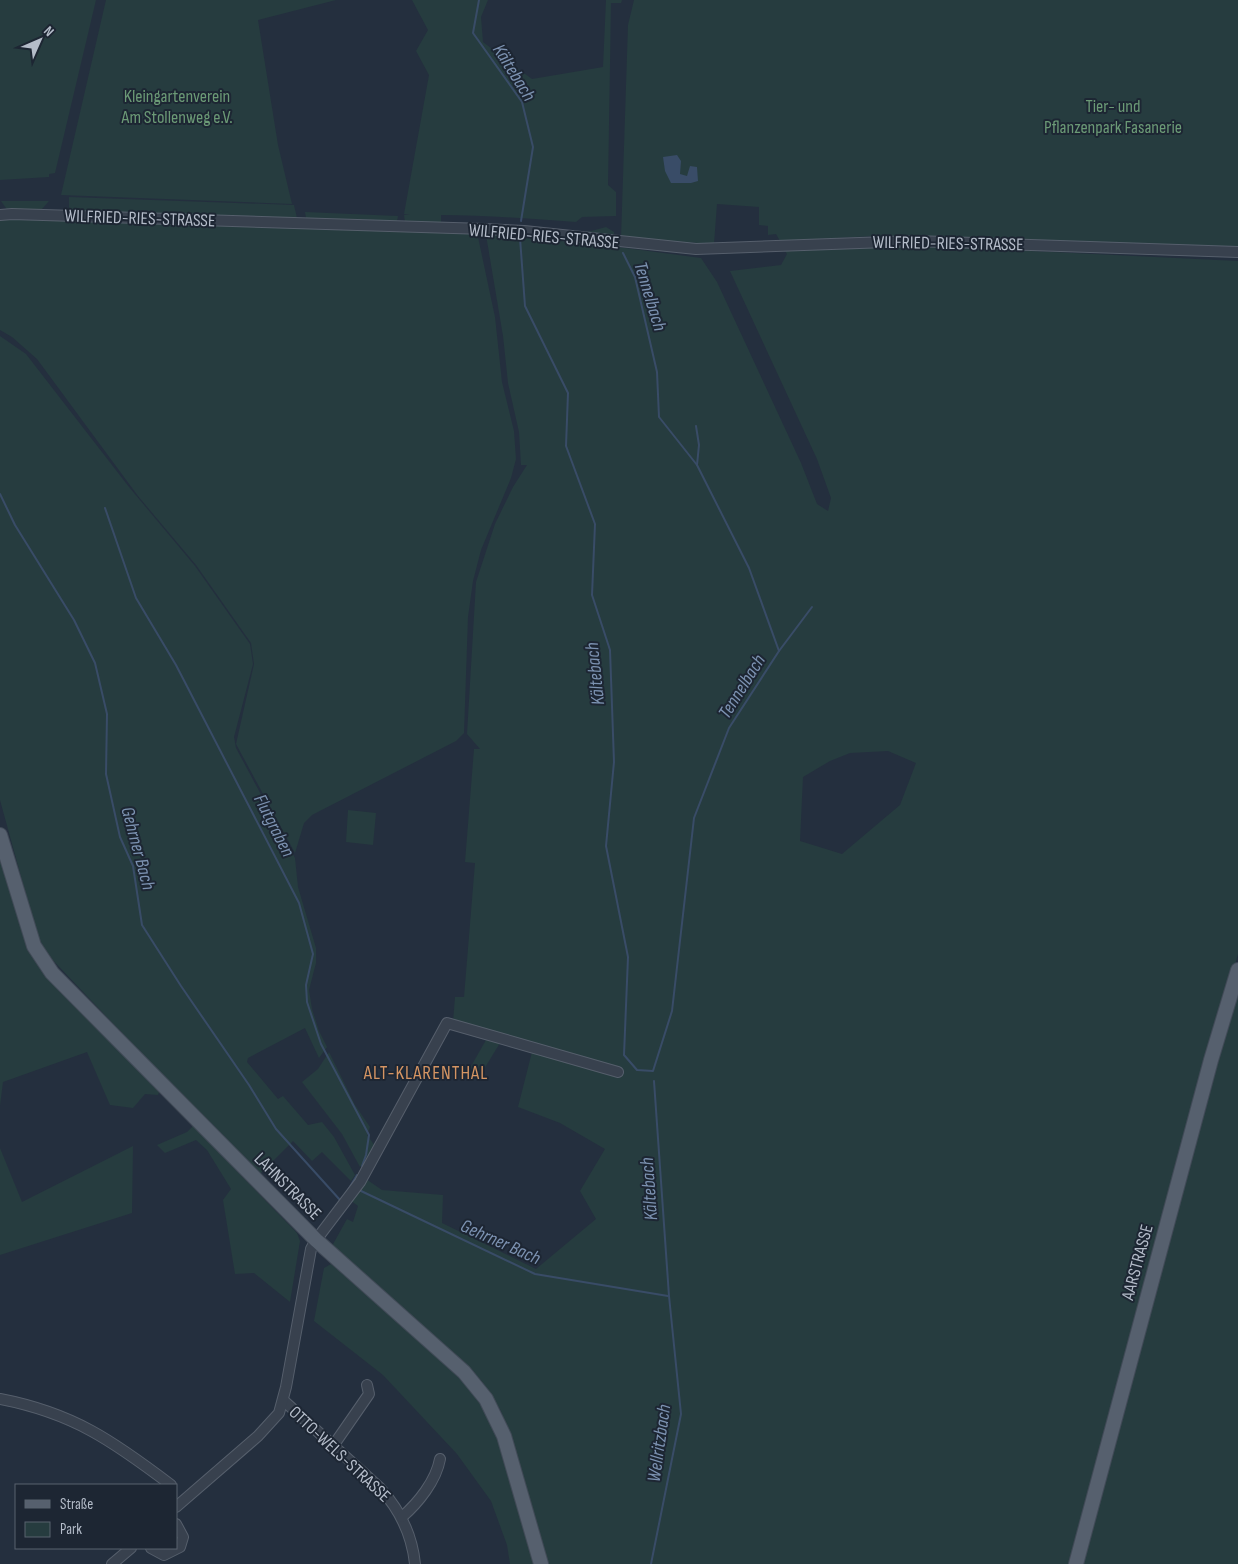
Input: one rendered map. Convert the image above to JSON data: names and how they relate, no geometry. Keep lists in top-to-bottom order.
{
  "streets": {
    "main road": ["LAHNSTRASSE", "AARSTRASSE"],
    "street": ["WILFRIED-RIES-STRASSE", "OTTO-WELS-STRASSE"]
  },
  "districts": ["ALT-KLARENTHAL"],
  "water": [
    "Kältebach",
    "Tennelbach",
    "Flutgraben",
    "Gehrner Bach",
    "Wellritzbach"
  ],
  "parks": ["Kleingartenverein Am Stollenweg e.V.", "Tier- und Pflanzenpark Fasanerie"],
  "legend": ["Straße", "Park"],
  "north": "top right"
}
